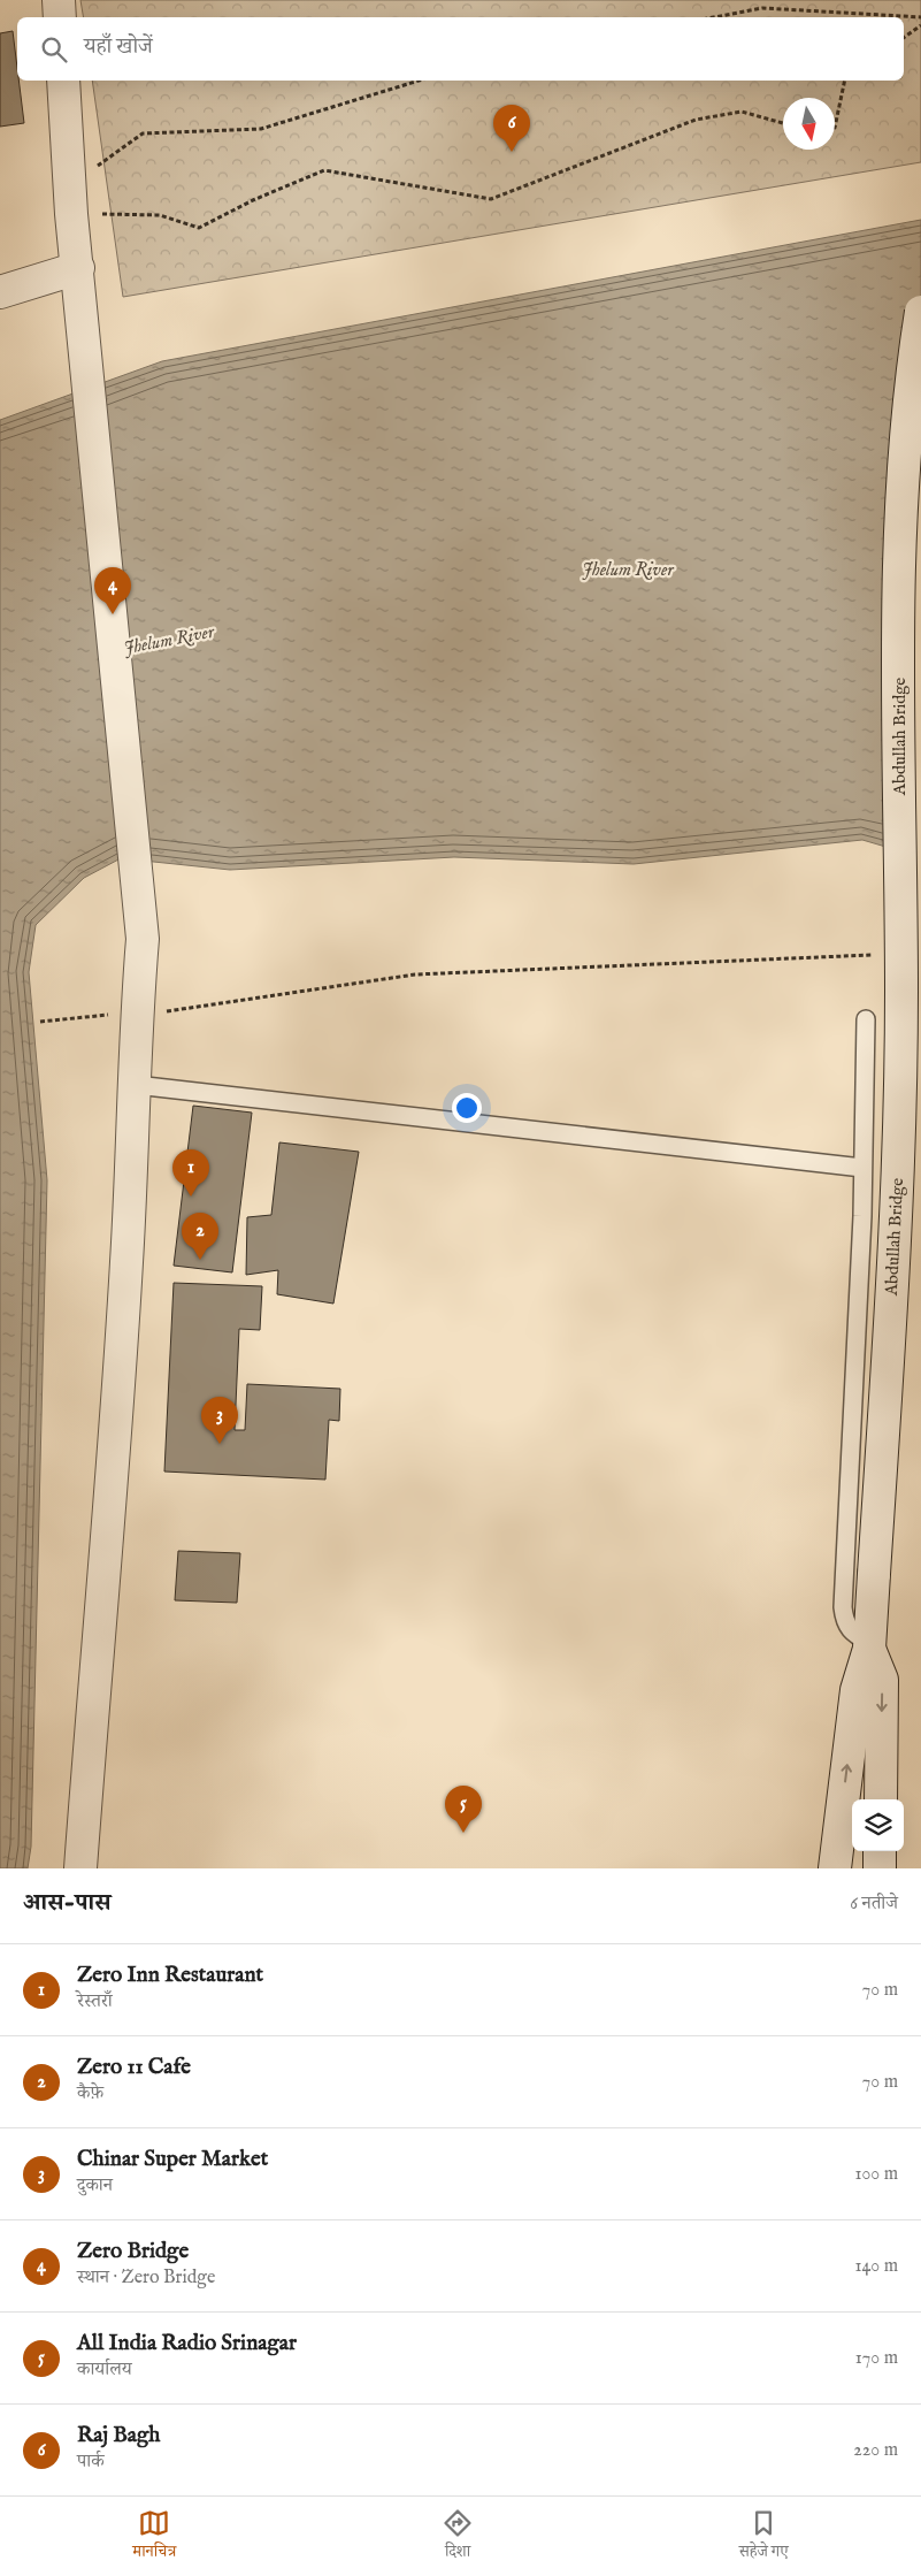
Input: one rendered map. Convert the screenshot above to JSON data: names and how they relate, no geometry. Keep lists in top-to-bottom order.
{
  "streets": {
    "street": ["Abdullah Bridge"]
  },
  "water": ["Jhelum River"],
  "north": "bottom",
  "page": {
    "search": "यहाँ खोजें",
    "pins": [
      "6",
      "4",
      "1",
      "2",
      "3",
      "5"
    ],
    "heading": ["आस-पास", "6 नतीजे"],
    "list": [
      {
        "mark": "1",
        "name": "Zero Inn Restaurant",
        "note": "रेस्तराँ",
        "value": "70 m"
      },
      {
        "mark": "2",
        "name": "Zero 11 Cafe",
        "note": "कैफ़े",
        "value": "70 m"
      },
      {
        "mark": "3",
        "name": "Chinar Super Market",
        "note": "दुकान",
        "value": "100 m"
      },
      {
        "mark": "4",
        "name": "Zero Bridge",
        "note": "स्थान · Zero Bridge",
        "value": "140 m"
      },
      {
        "mark": "5",
        "name": "All India Radio Srinagar",
        "note": "कार्यालय",
        "value": "170 m"
      },
      {
        "mark": "6",
        "name": "Raj Bagh",
        "note": "पार्क",
        "value": "220 m"
      }
    ],
    "nav": ["मानचित्र", "दिशा", "सहेजे गए"]
  }
}
